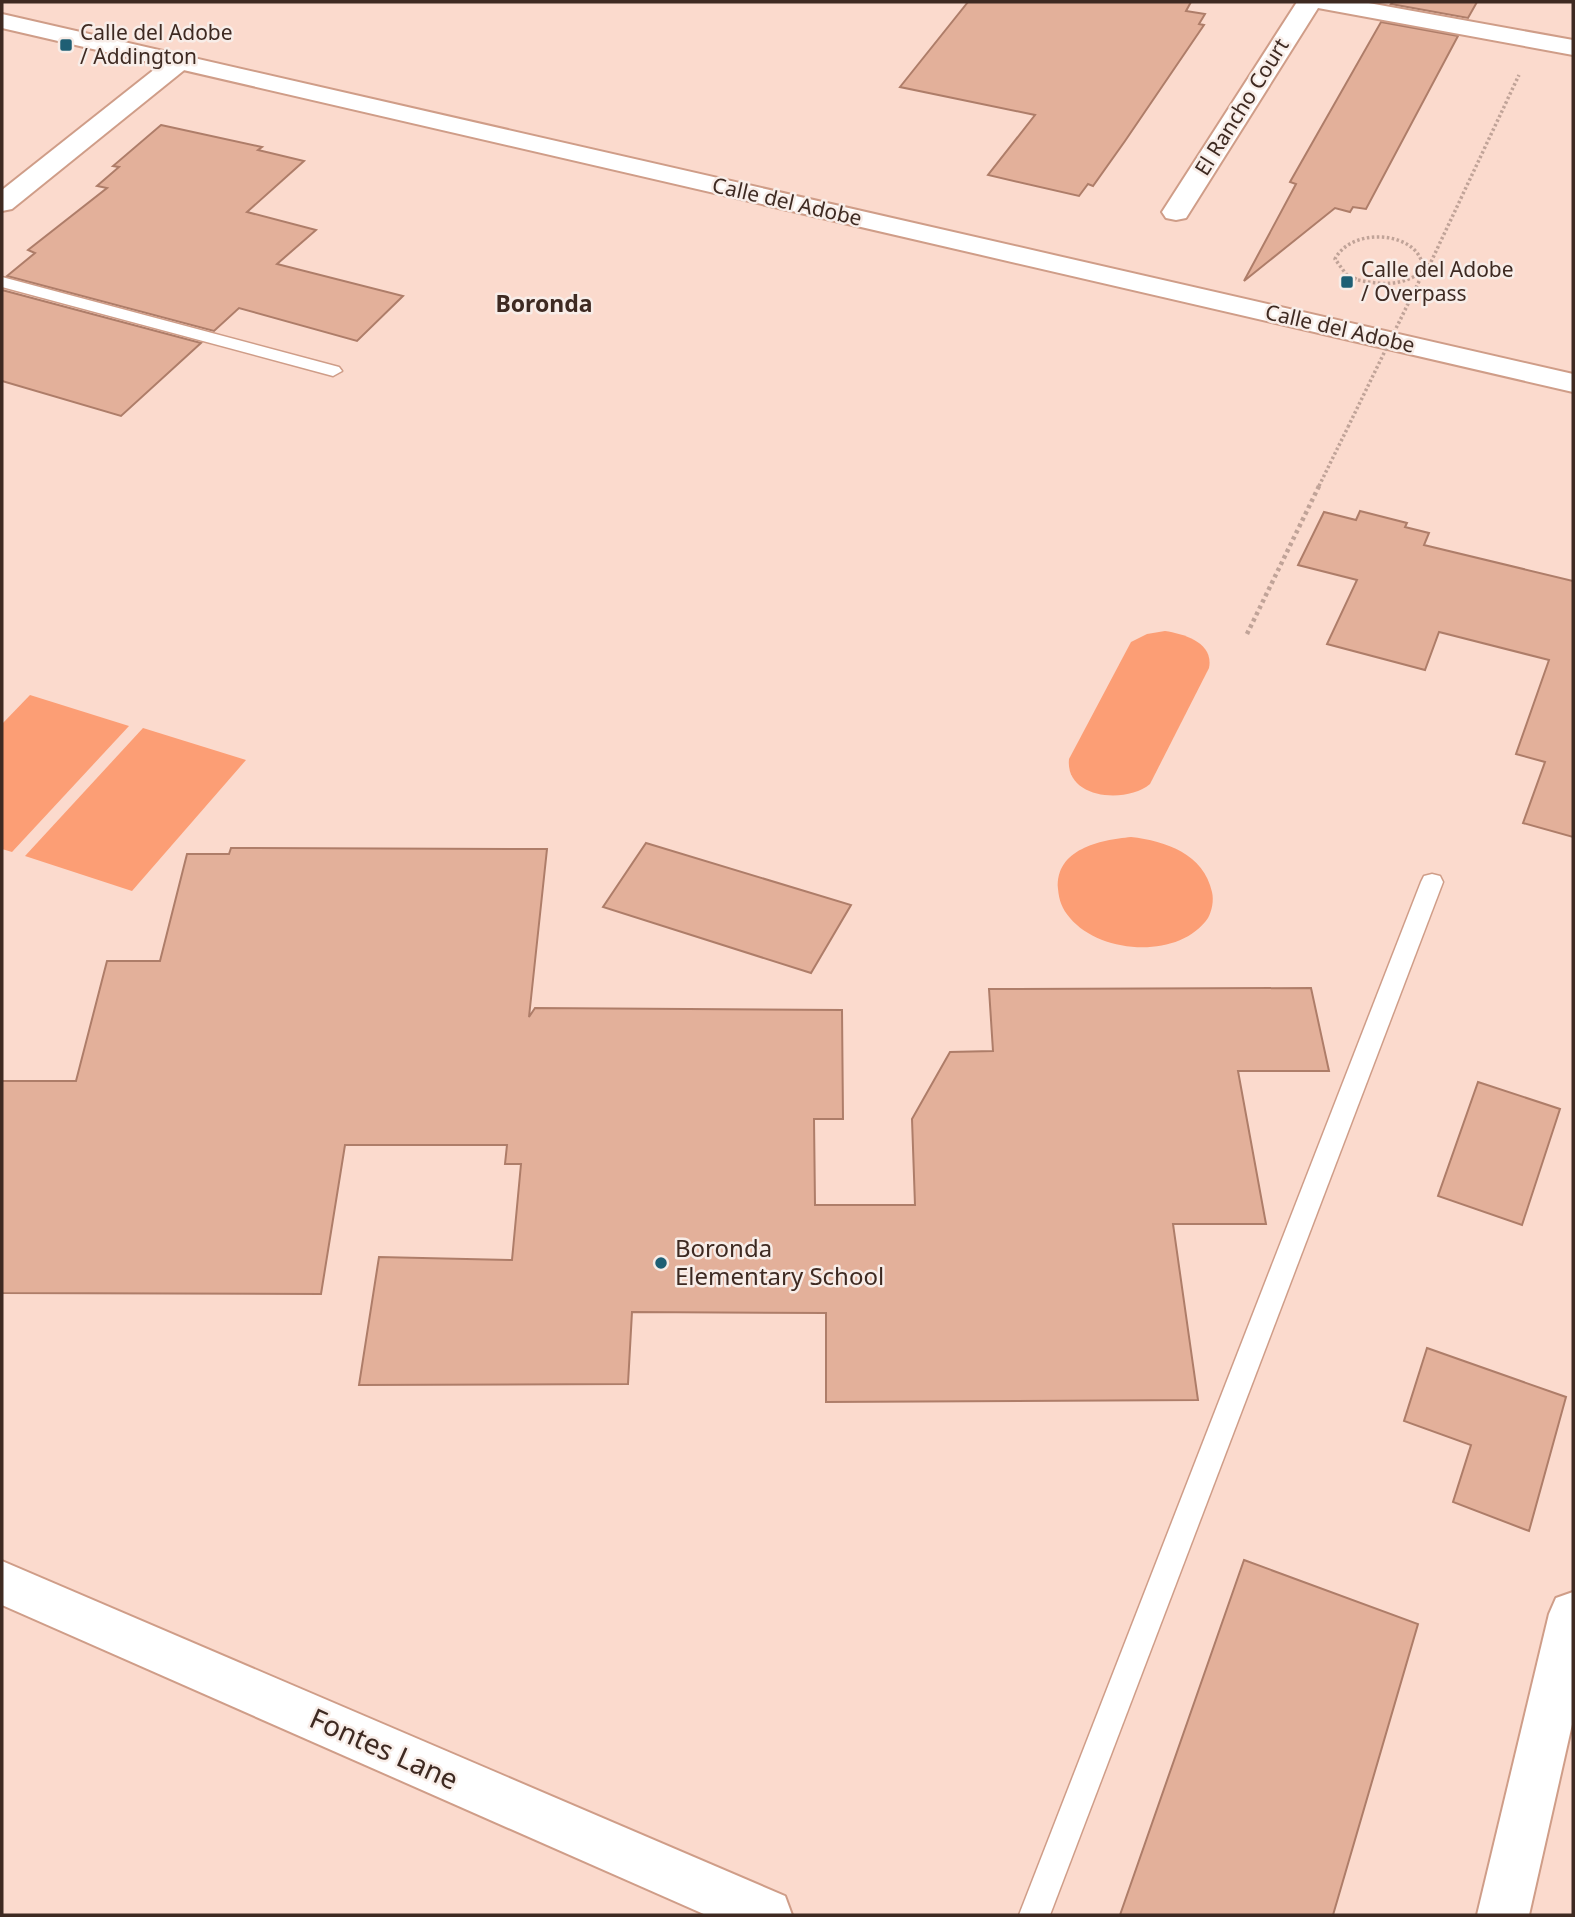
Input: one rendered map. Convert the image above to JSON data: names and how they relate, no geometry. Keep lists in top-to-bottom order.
{
  "streets": {
    "street": ["El Rancho Court", "Calle del Adobe", "Fontes Lane"]
  },
  "districts": ["Boronda"],
  "places": {
    "transit": ["Calle del Adobe / Addington", "Calle del Adobe / Overpass"],
    "other": ["Boronda Elementary School"]
  }
}
